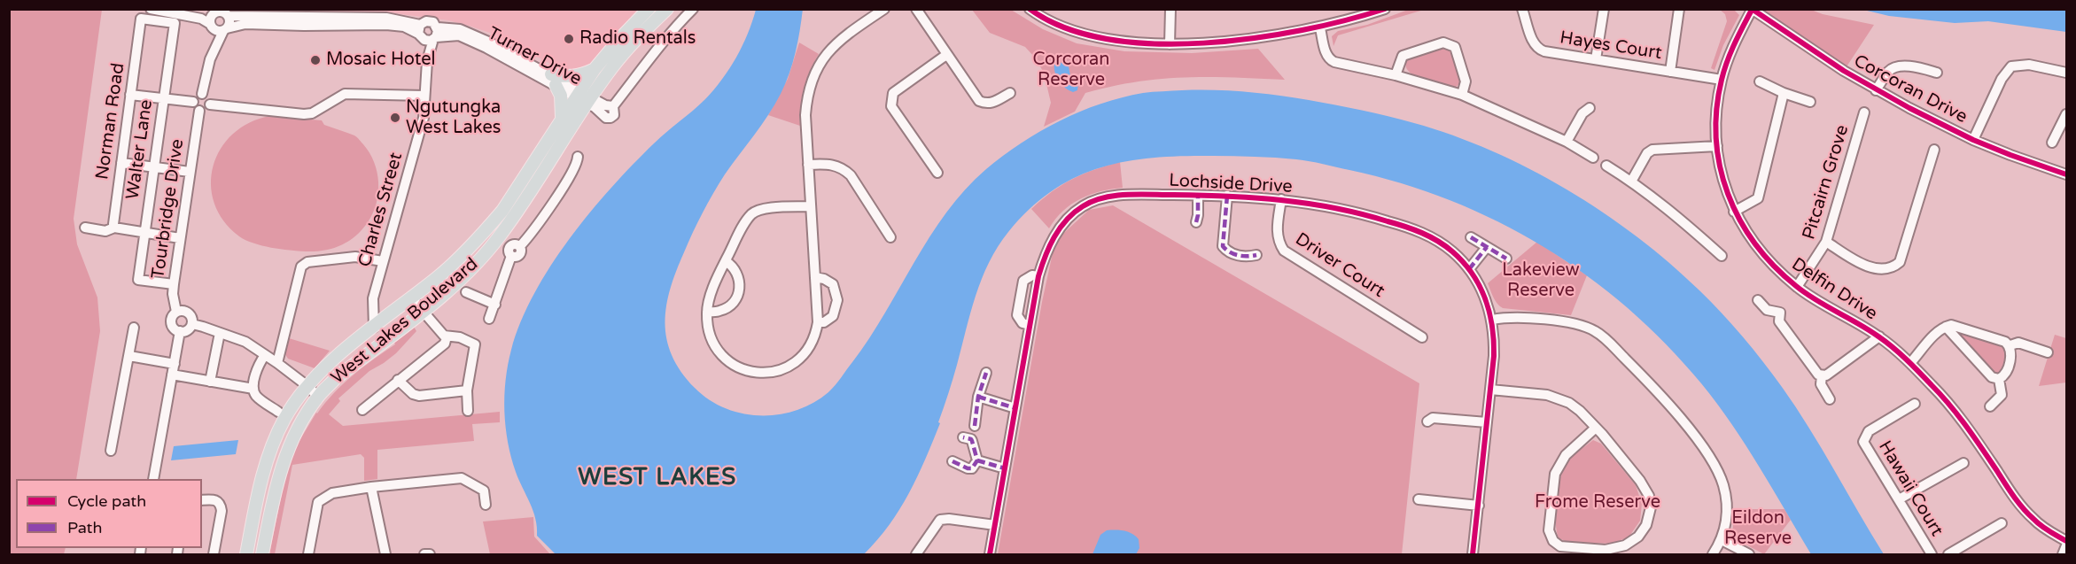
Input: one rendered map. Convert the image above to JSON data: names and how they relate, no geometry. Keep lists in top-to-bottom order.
{
  "streets": {
    "main road": ["West Lakes Boulevard"],
    "street": [
      "Hayes Court",
      "Turner Drive",
      "Corcoran Drive",
      "Norman Road",
      "Walter Lane",
      "Pitcairn Grove",
      "Lochside Drive",
      "Tourbridge Drive",
      "Charles Street",
      "Driver Court",
      "Delfin Drive",
      "Hawaii Court"
    ]
  },
  "crossings": [
    ["Hayes Court", "Delfin Drive"],
    ["Turner Drive", "Charles Street"],
    ["Turner Drive", "West Lakes Boulevard"],
    ["Corcoran Drive", "Delfin Drive"],
    ["Norman Road", "Walter Lane"],
    ["Walter Lane", "Tourbridge Drive"],
    ["Pitcairn Grove", "Delfin Drive"],
    ["Lochside Drive", "Driver Court"],
    ["Charles Street", "West Lakes Boulevard"]
  ],
  "districts": ["WEST LAKES"],
  "parks": [
    "Corcoran Reserve",
    "Lakeview Reserve",
    "Frome Reserve",
    "Eildon Reserve"
  ],
  "places": ["Radio Rentals", "Mosaic Hotel", "Ngutungka West Lakes"],
  "legend": ["Cycle path", "Path"]
}
